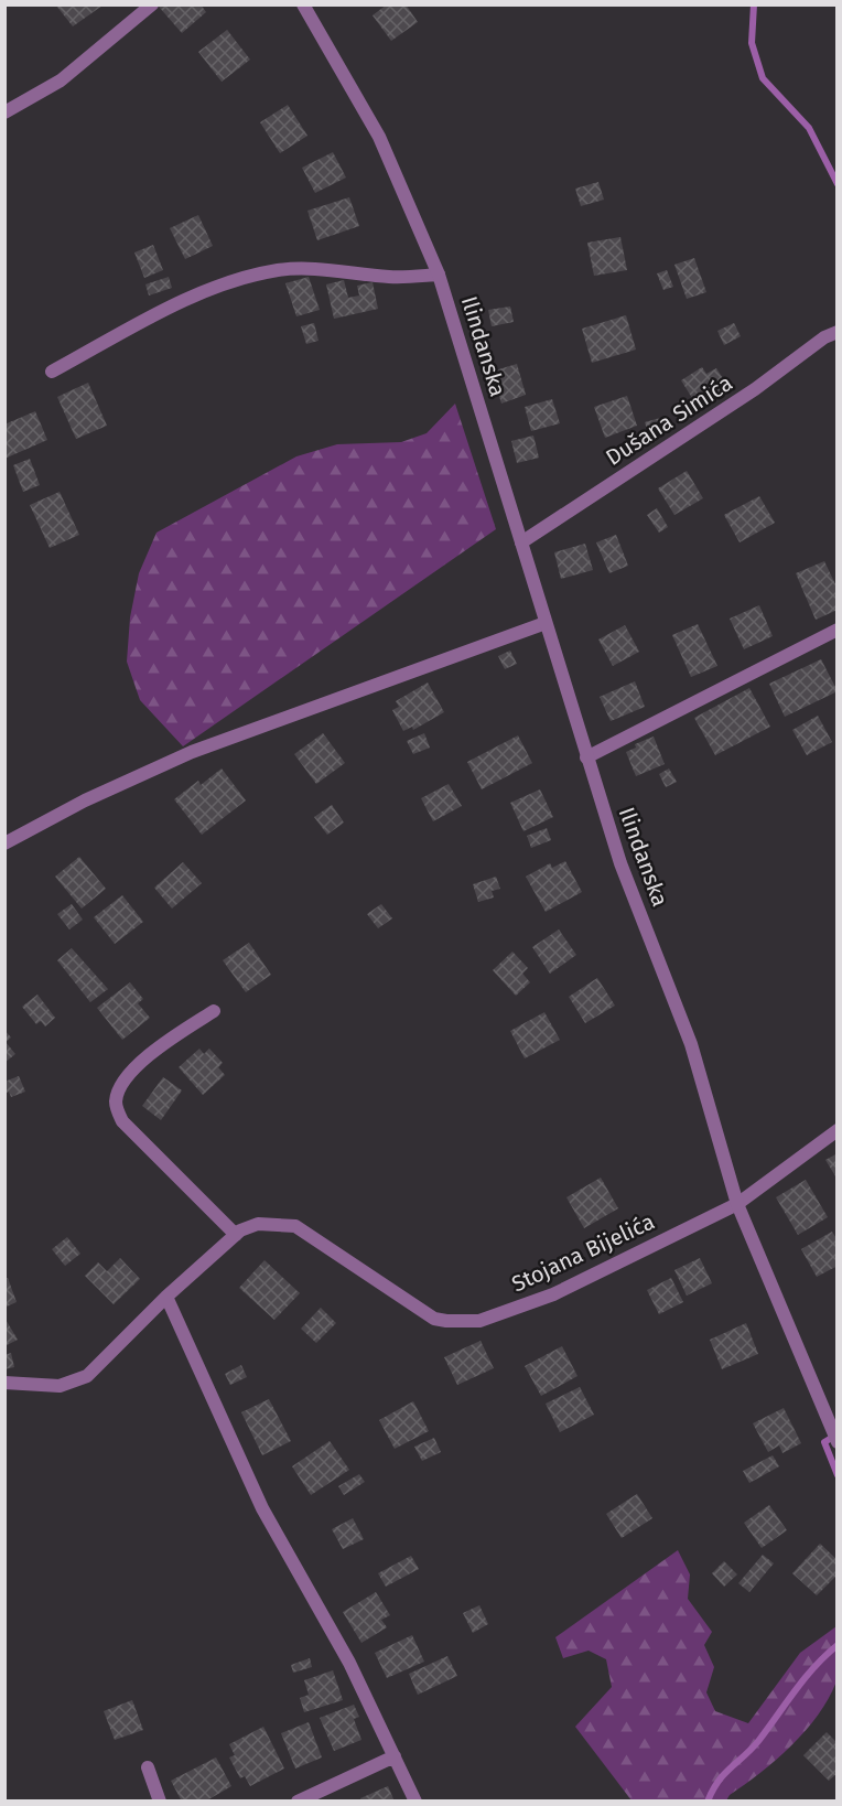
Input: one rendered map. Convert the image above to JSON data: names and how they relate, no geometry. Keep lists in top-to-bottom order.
{
  "streets": {
    "street": ["Ilindanska", "Dušana Simića", "Stojana Bijelića"]
  },
  "crossings": [
    ["Ilindanska", "Dušana Simića"],
    ["Ilindanska", "Stojana Bijelića"]
  ]
}
